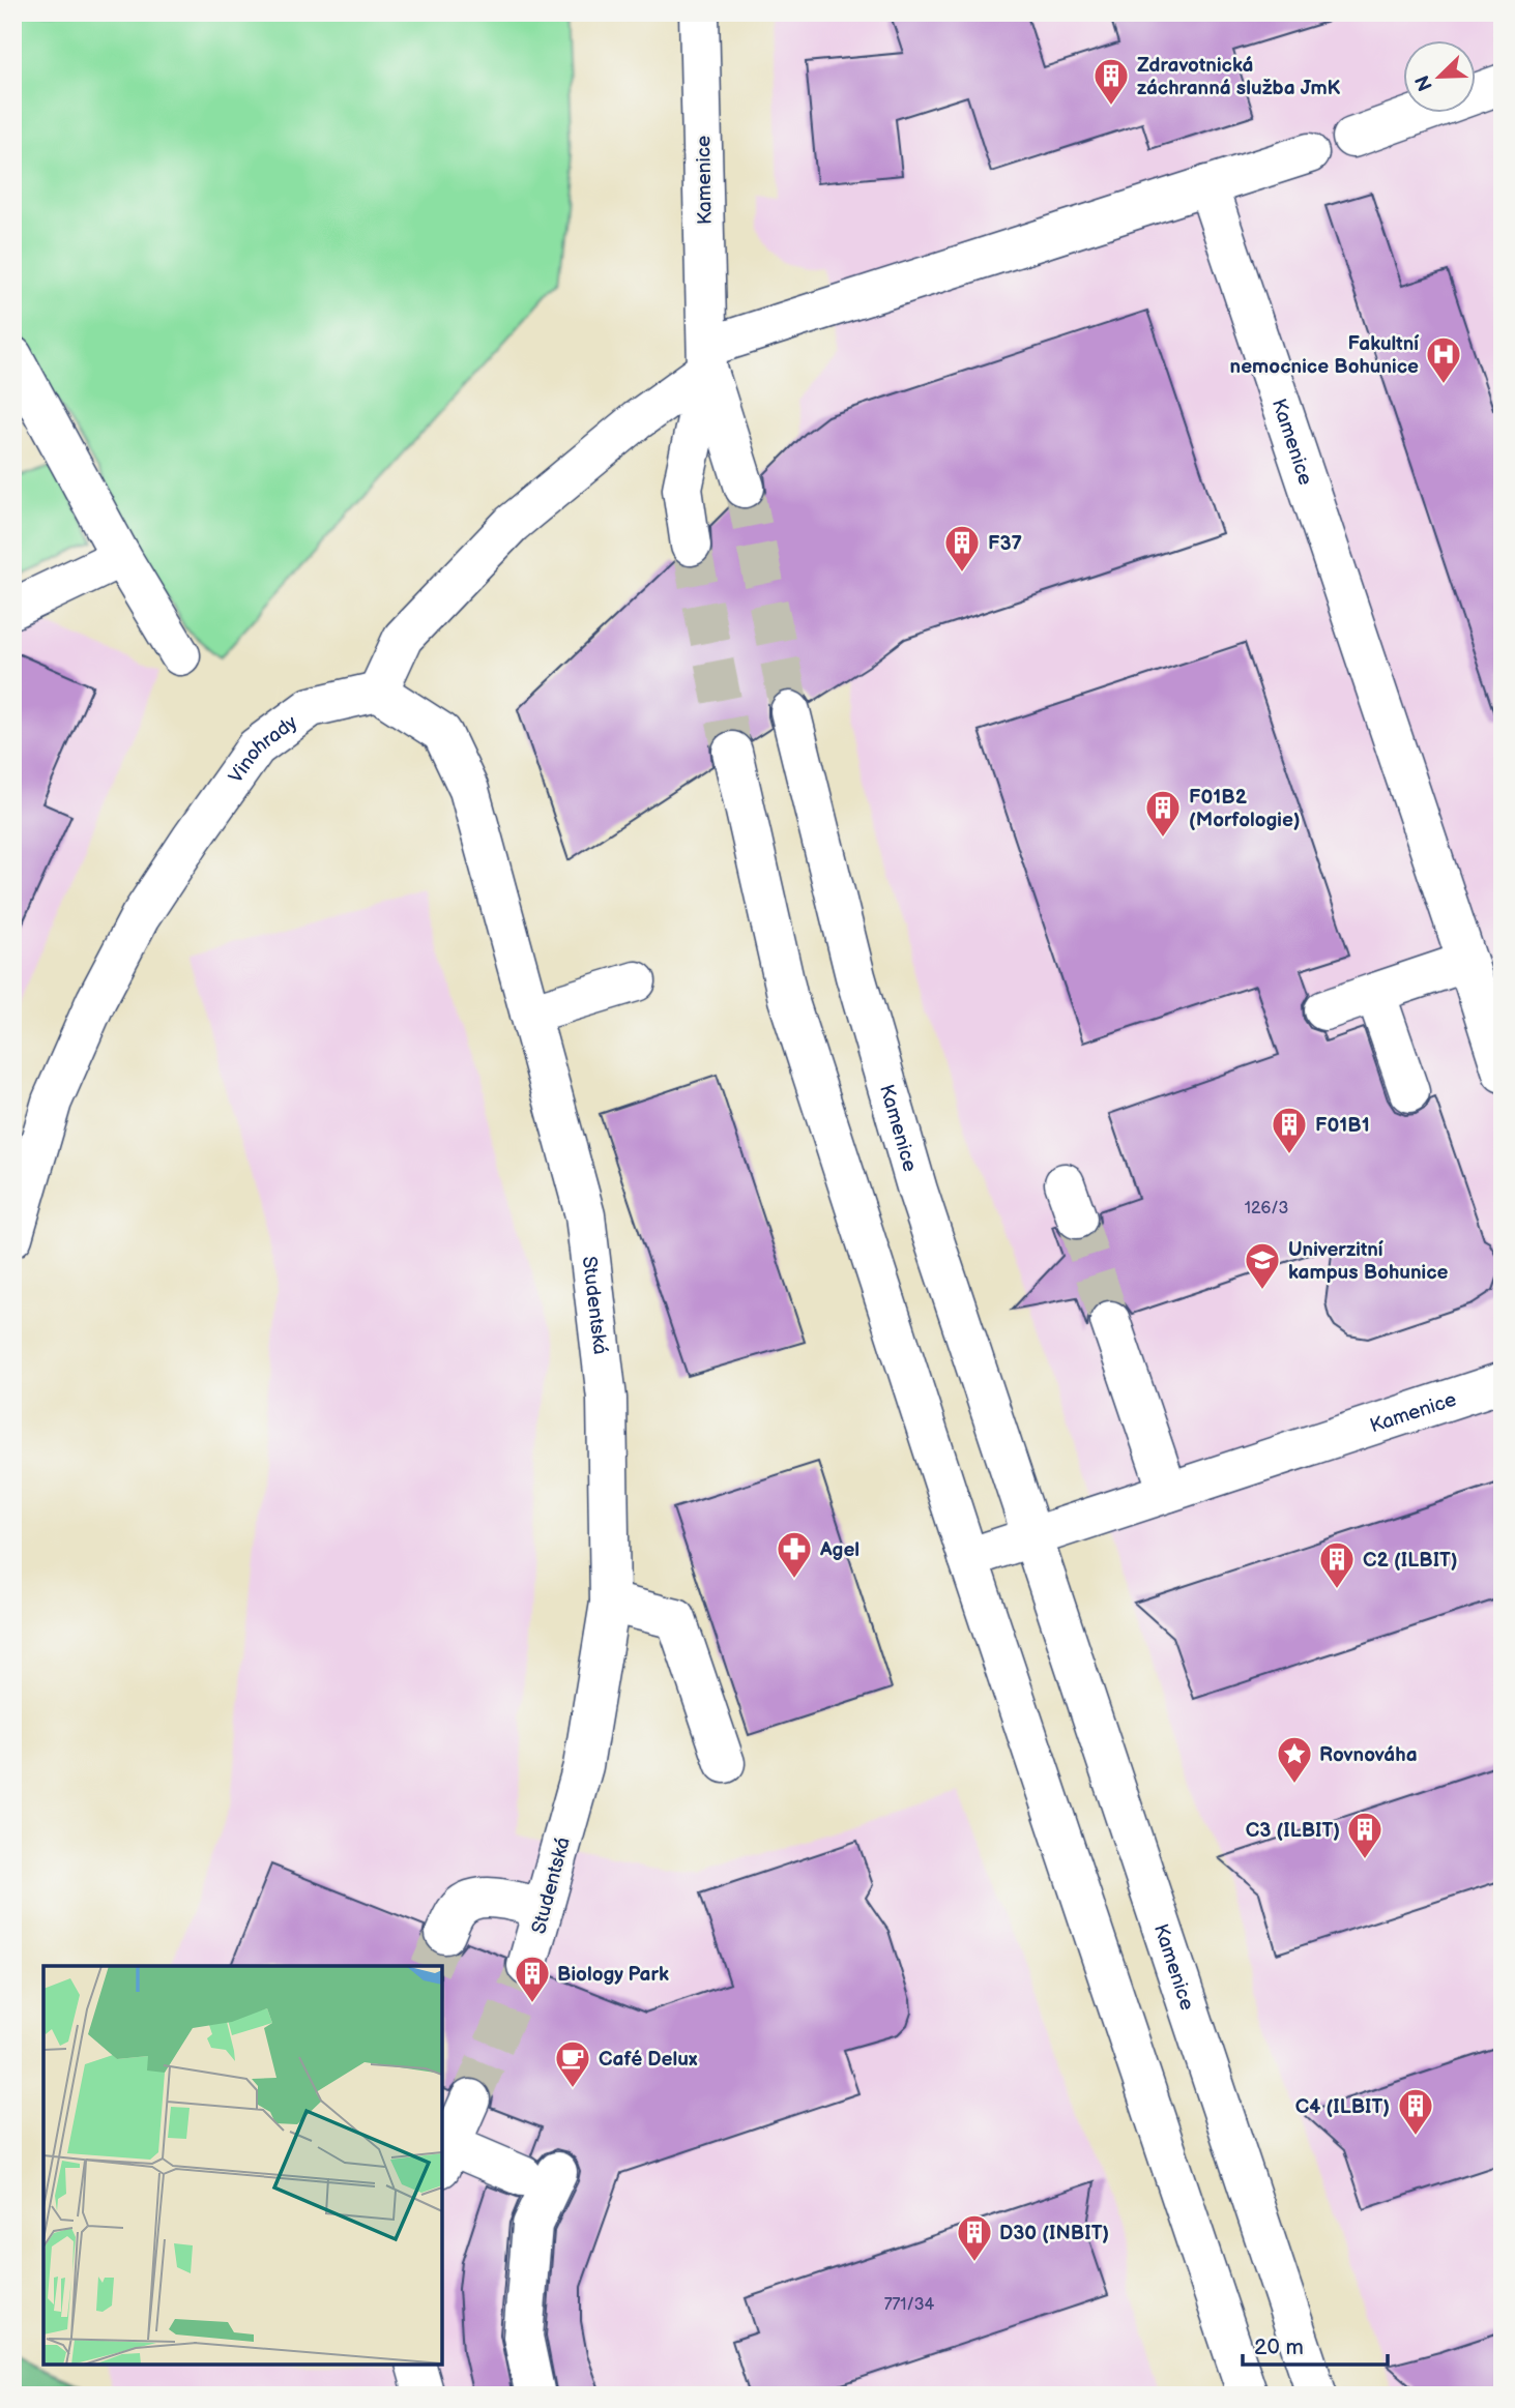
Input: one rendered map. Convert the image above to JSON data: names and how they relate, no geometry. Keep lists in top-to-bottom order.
{
  "streets": {
    "street": ["Kamenice", "Vinohrady", "Studentská"]
  },
  "crossings": [
    ["Vinohrady", "Studentská"]
  ],
  "places": {
    "building": [
      "Zdravotnická záchranná služba JmK",
      "F37",
      "F01B2 (Morfologie)",
      "F01B1",
      "C2 (ILBIT)",
      "C3 (ILBIT)",
      "Biology Park",
      "C4 (ILBIT)",
      "D30 (INBIT)"
    ],
    "hospital": ["Fakultní nemocnice Bohunice"],
    "school or university": ["Univerzitní kampus Bohunice"],
    "pharmacy": ["Agel"],
    "place": ["Rovnováha"],
    "cafe": ["Café Delux"]
  },
  "house_numbers": ["126/3", "771/34"],
  "scale_bar": "20 m",
  "north": "bottom left"
}
